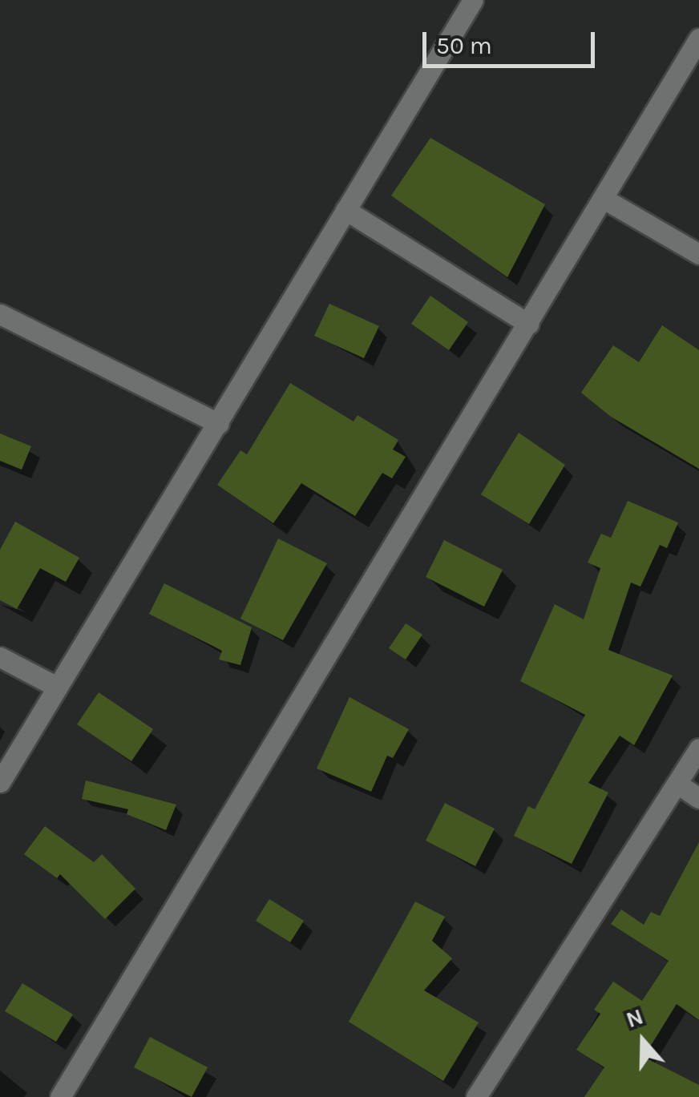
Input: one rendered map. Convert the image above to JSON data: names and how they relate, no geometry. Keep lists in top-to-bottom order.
{
  "scale_bar": "50 m",
  "north": "top"
}
